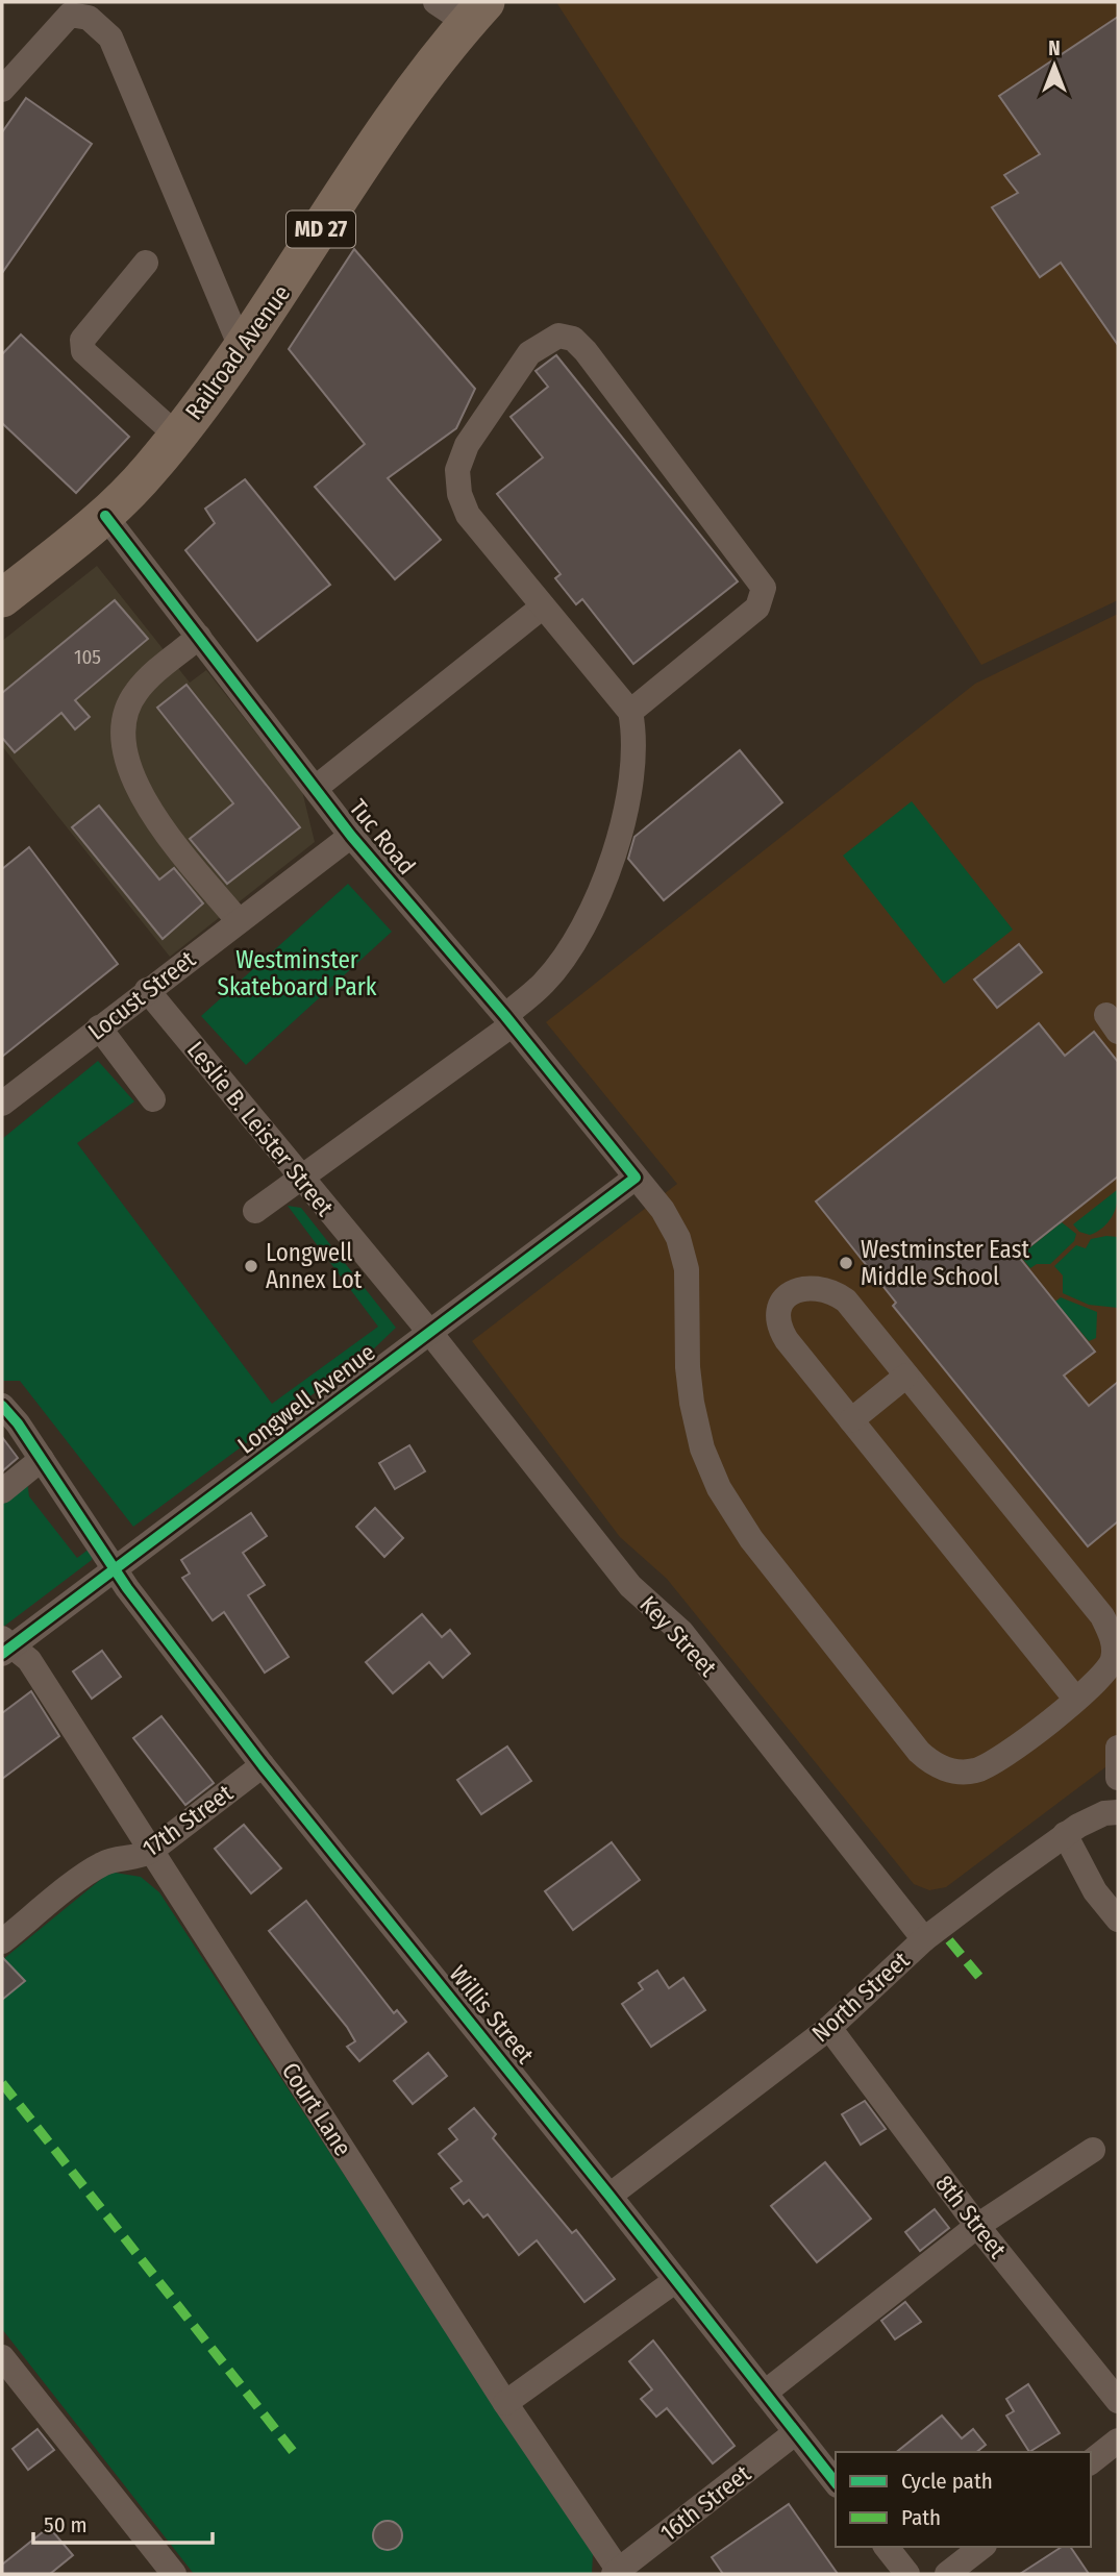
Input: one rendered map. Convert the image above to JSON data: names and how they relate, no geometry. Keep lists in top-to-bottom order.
{
  "streets": {
    "highway": ["MD 27", "Railroad Avenue"],
    "street": [
      "Tuc Road",
      "Locust Street",
      "Leslie B. Leister Street",
      "Longwell Avenue",
      "Key Street",
      "17th Street",
      "North Street",
      "Willis Street",
      "Court Lane",
      "8th Street",
      "16th Street"
    ]
  },
  "crossings": [
    ["Railroad Avenue", "Tuc Road"],
    ["Tuc Road", "Locust Street"],
    ["Tuc Road", "Longwell Avenue"],
    ["Locust Street", "Leslie B. Leister Street"],
    ["Leslie B. Leister Street", "Longwell Avenue"],
    ["Leslie B. Leister Street", "Key Street"],
    ["Longwell Avenue", "Key Street"],
    ["Longwell Avenue", "Willis Street"],
    ["Longwell Avenue", "Court Lane"],
    ["Key Street", "North Street"],
    ["17th Street", "Willis Street"],
    ["17th Street", "Court Lane"],
    ["North Street", "Willis Street"],
    ["North Street", "8th Street"],
    ["Willis Street", "16th Street"],
    ["Court Lane", "16th Street"]
  ],
  "parks": ["Westminster Skateboard Park"],
  "places": ["Westminster East Middle School", "Longwell Annex Lot"],
  "house_numbers": ["105"],
  "legend": ["Cycle path", "Path"],
  "scale_bar": "50 m",
  "north": "top"
}
